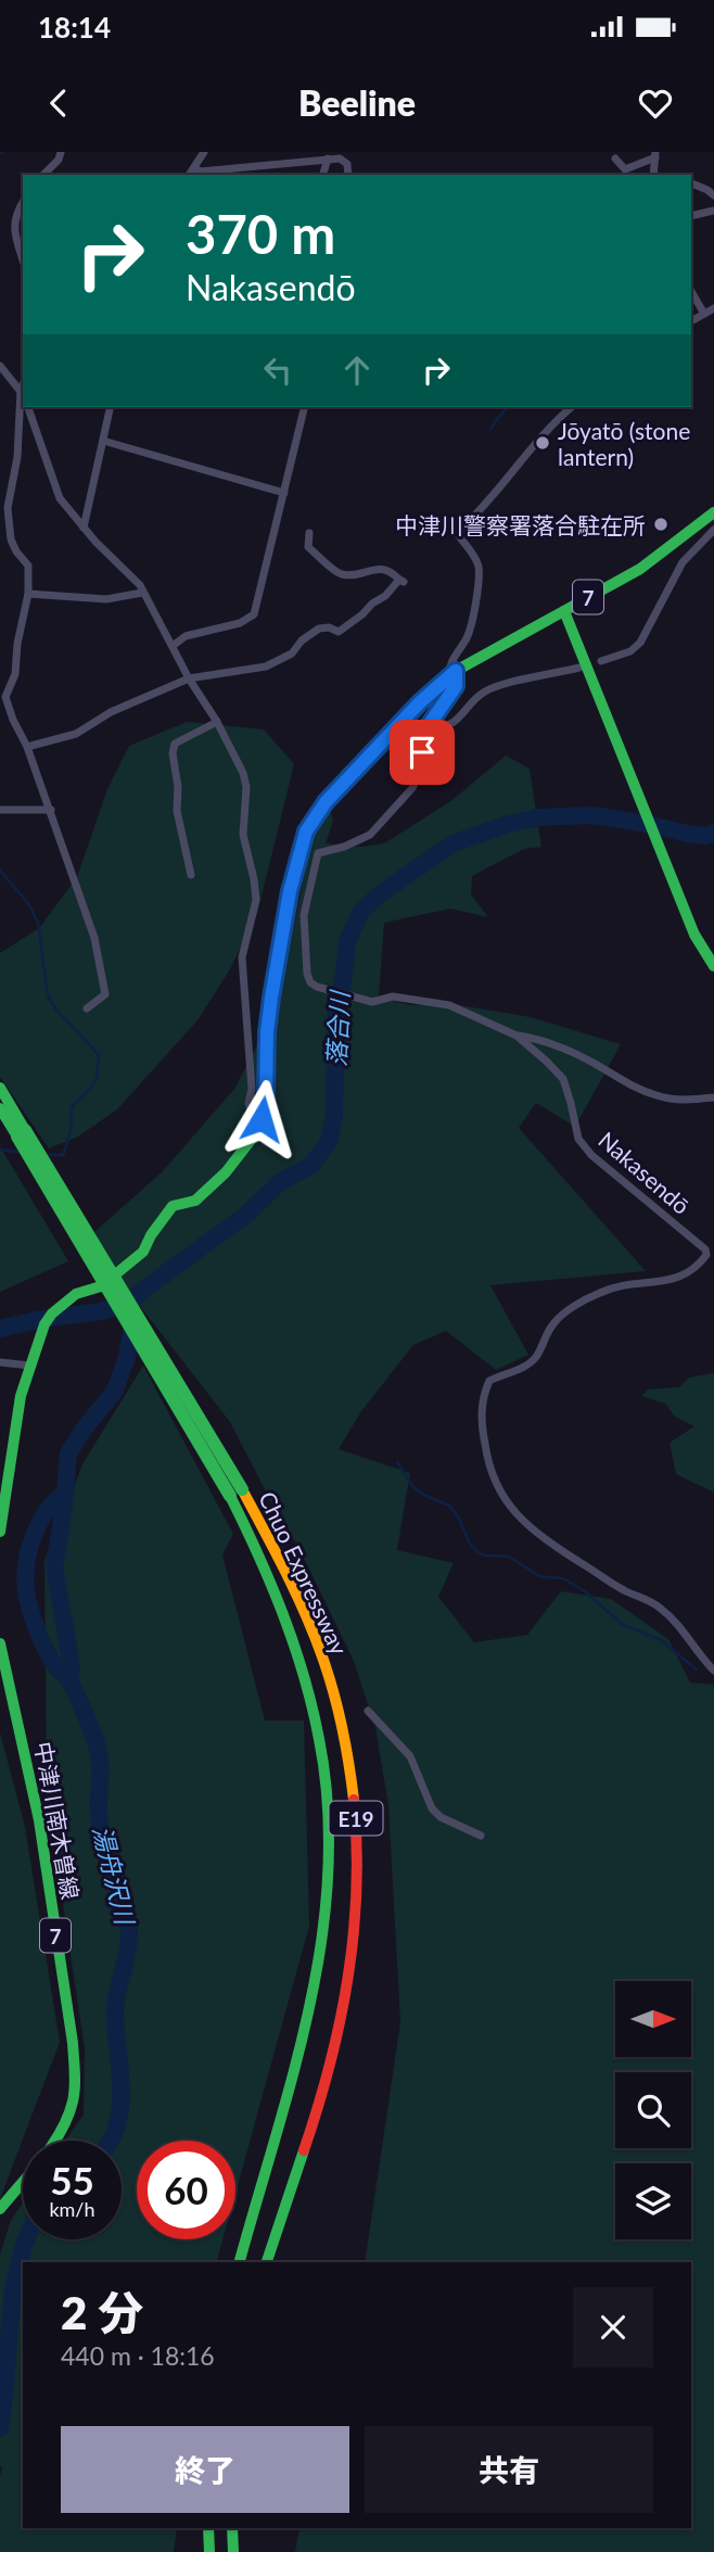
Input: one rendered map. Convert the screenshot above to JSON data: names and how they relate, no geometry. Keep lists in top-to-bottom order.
{
  "streets": {
    "main road": [
      "7",
      "Chuo Expressway",
      "E19",
      "中津川南木曽線"
    ],
    "street": ["Nakasendō"]
  },
  "water": ["落合川", "湯舟沢川"],
  "places": ["Jōyatō (stone lantern)", "中津川警察署落合駐在所"],
  "north": "right",
  "page": {
    "status": "18:14",
    "header": "Beeline",
    "turn": ["370 m", "Nakasendō"],
    "speed": "55 km/h",
    "limit": "60",
    "heading": ["2 分", "440 m · 18:16"],
    "buttons": ["終了", "共有"]
  }
}
